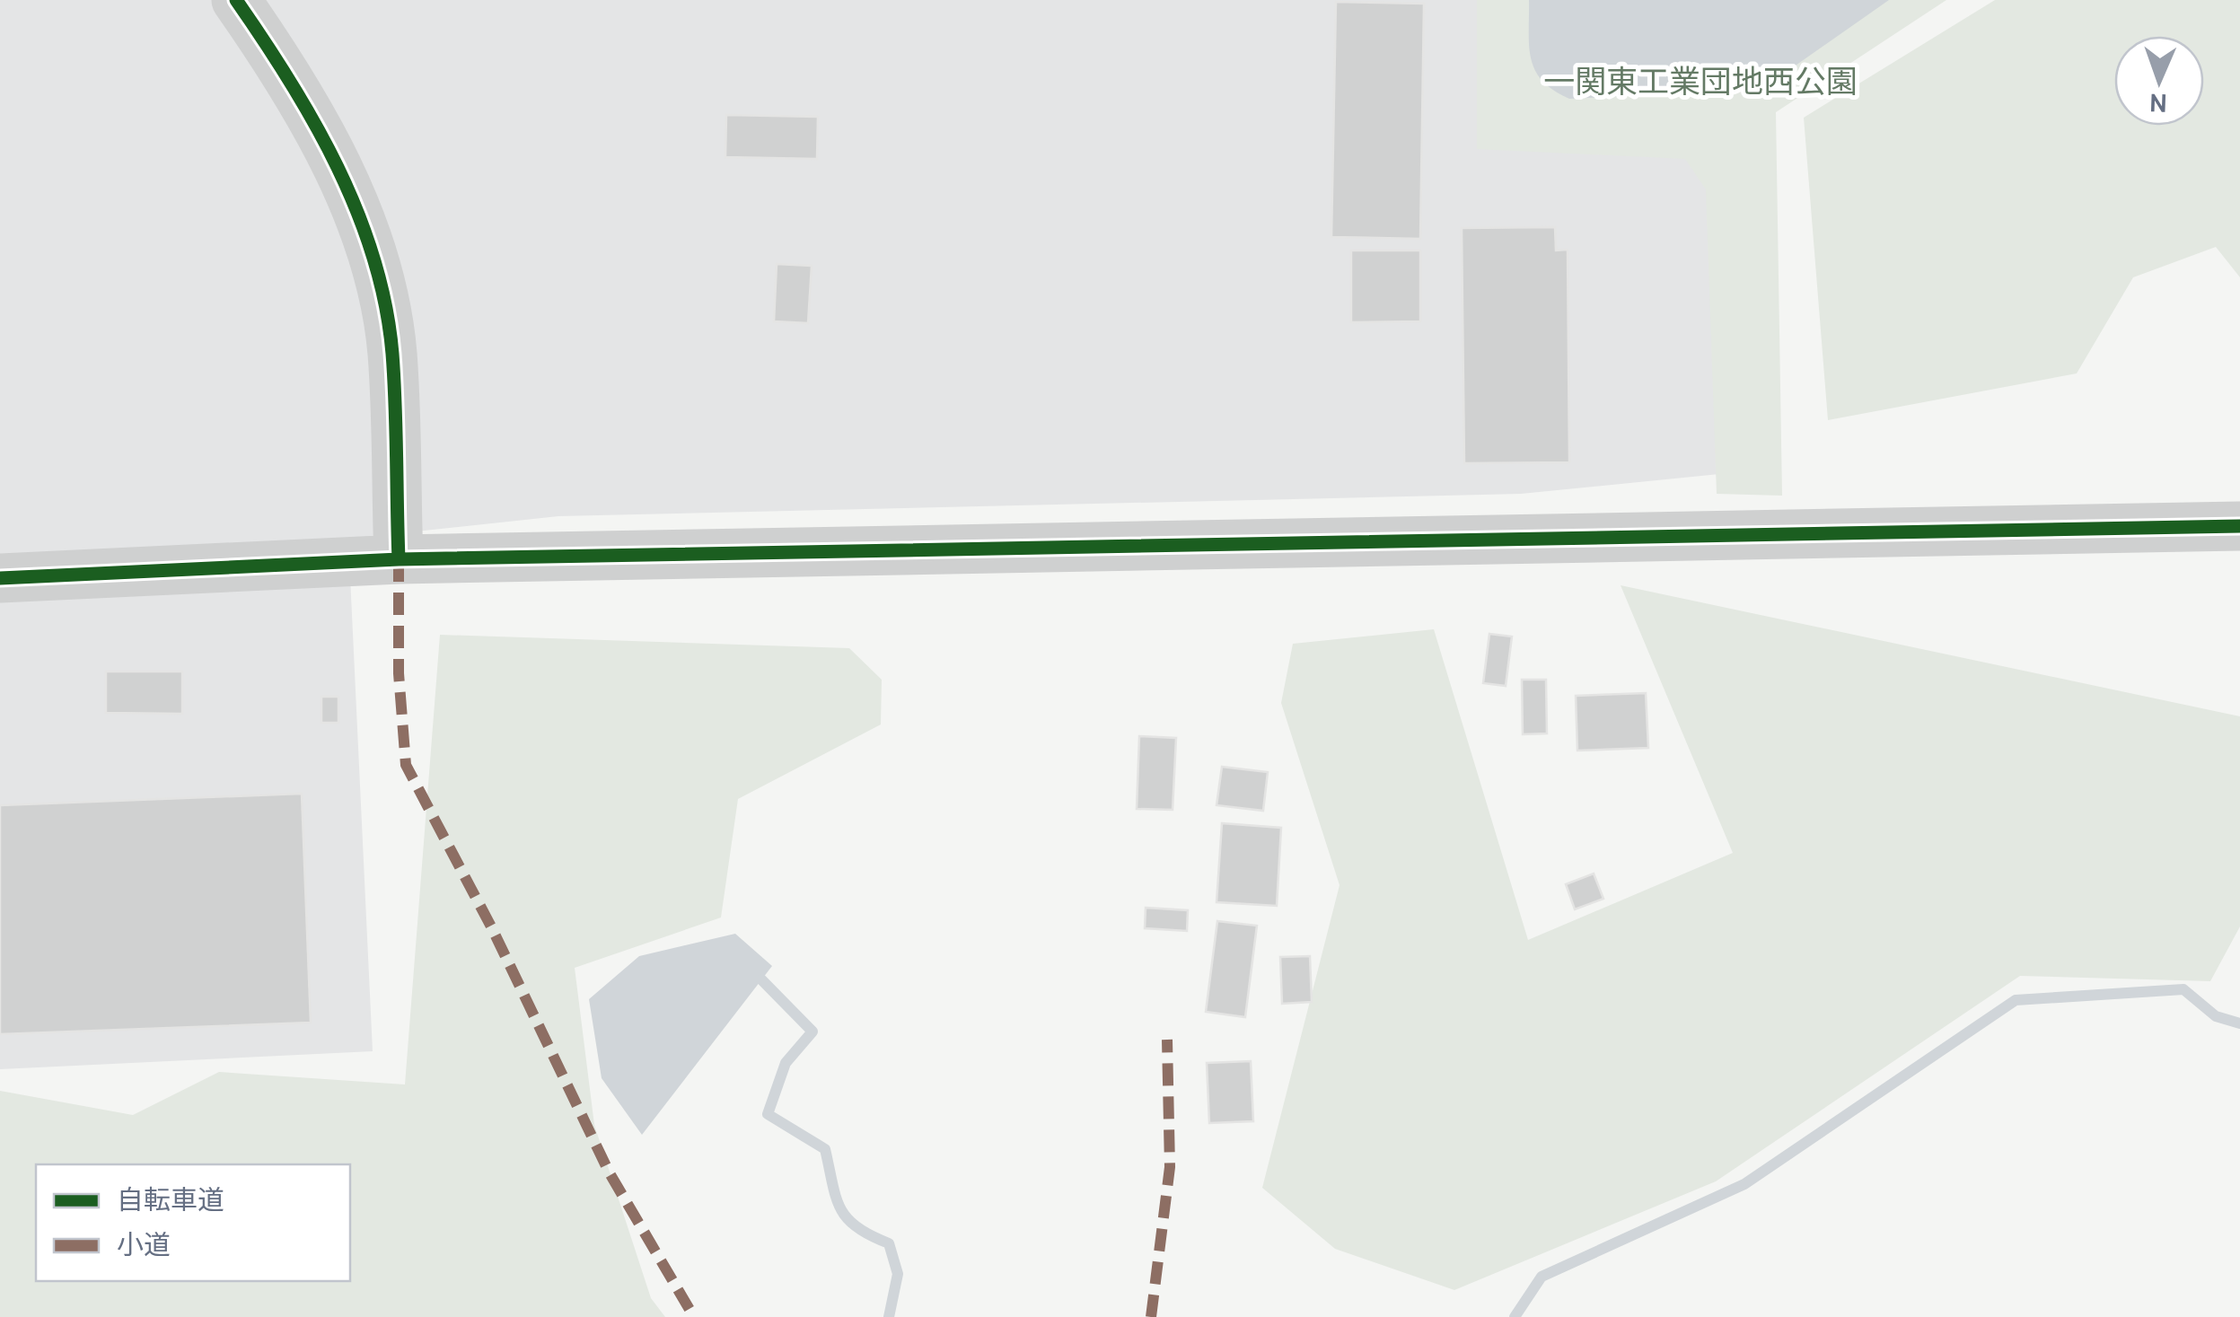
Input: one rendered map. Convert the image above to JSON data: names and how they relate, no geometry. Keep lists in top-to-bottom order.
{
  "parks": ["一関東工業団地西公園"],
  "legend": ["自転車道", "小道"],
  "north": "bottom"
}
